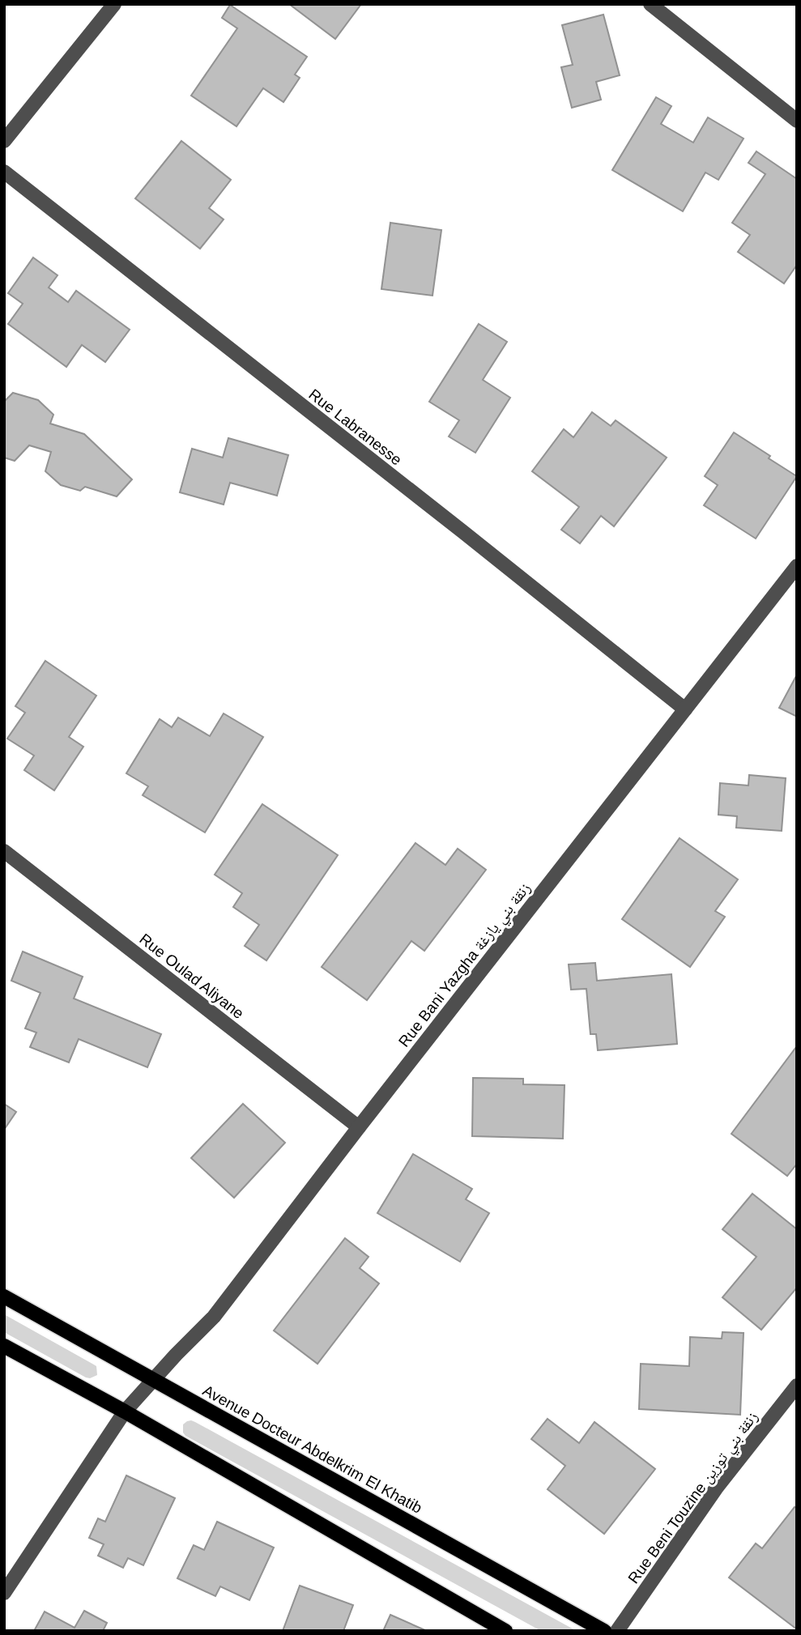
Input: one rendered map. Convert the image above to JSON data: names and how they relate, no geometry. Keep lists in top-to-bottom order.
{
  "streets": {
    "main road": ["Avenue Docteur Abdelkrim El Khatib"],
    "street": [
      "Rue Labranesse",
      "Rue Bani Yazgha زنقة بني يازغة",
      "Rue Oulad Aliyane",
      "Rue Beni Touzine زنقة بني توزين"
    ]
  },
  "crossings": [
    ["Rue Labranesse", "Rue Bani Yazgha زنقة بني يازغة"],
    ["Rue Bani Yazgha زنقة بني يازغة", "Rue Oulad Aliyane"],
    ["Rue Bani Yazgha زنقة بني يازغة", "Avenue Docteur Abdelkrim El Khatib"]
  ]
}
